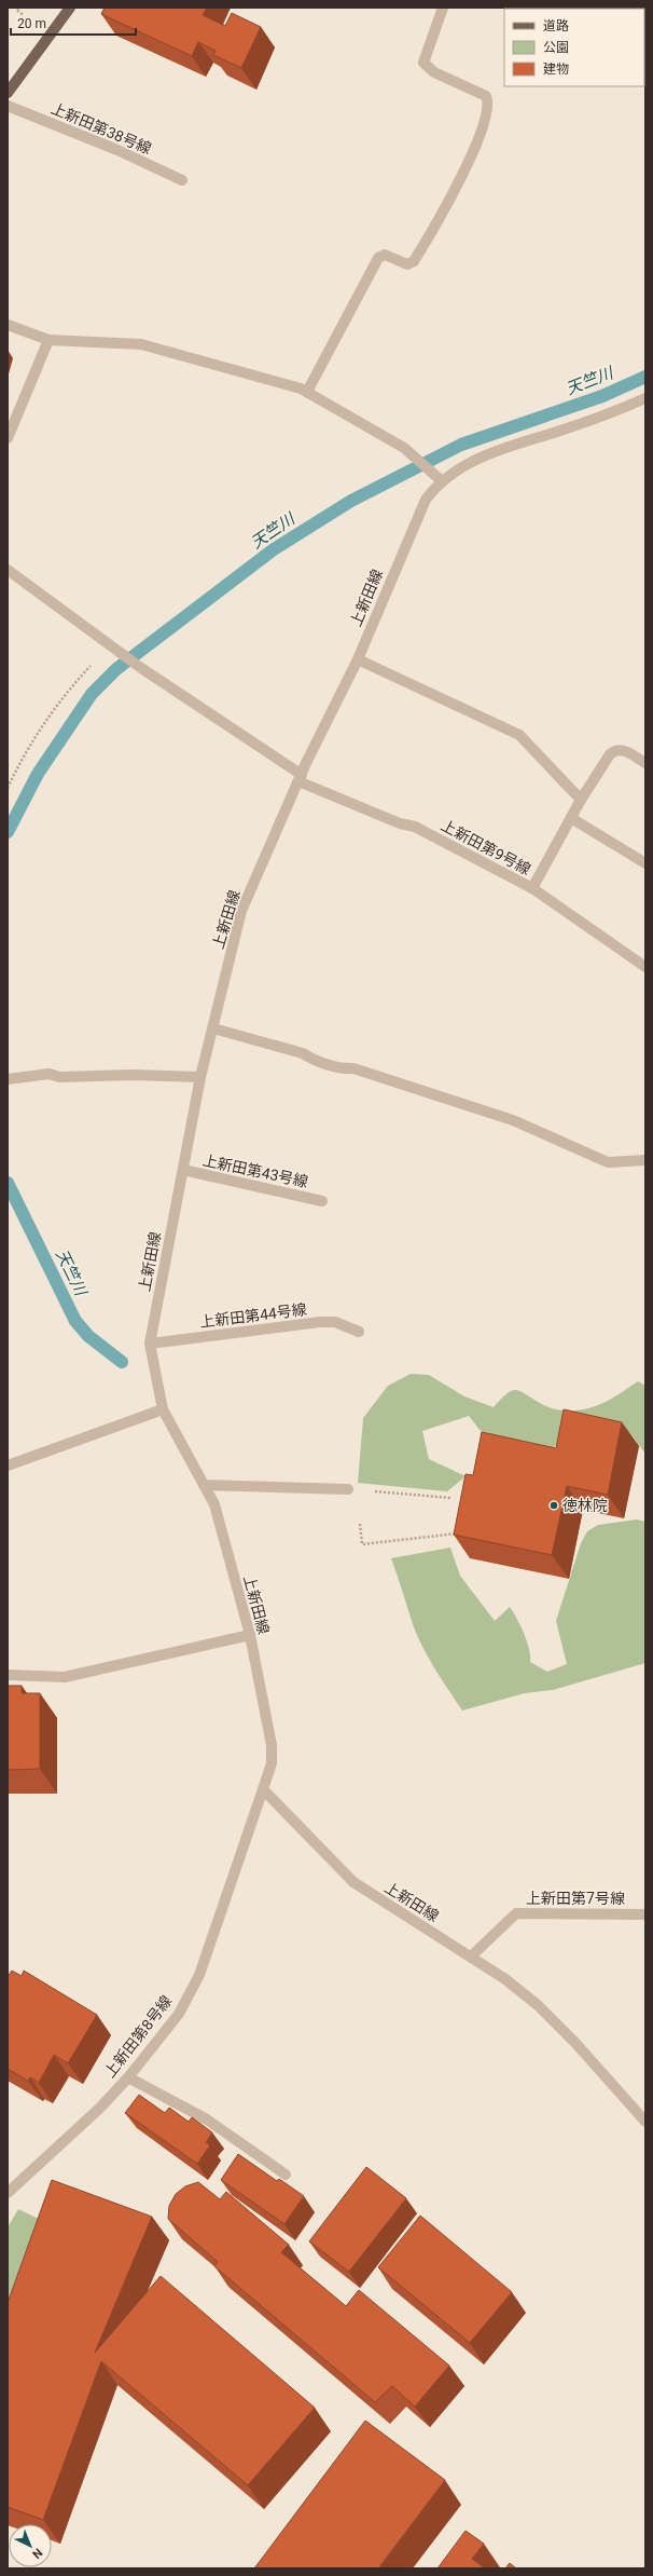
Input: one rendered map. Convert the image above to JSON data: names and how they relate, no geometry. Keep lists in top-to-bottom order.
{
  "streets": {
    "street": [
      "上新田第38号線",
      "上新田線",
      "上新田第9号線",
      "上新田第43号線",
      "上新田第44号線",
      "上新田第7号線",
      "上新田第8号線"
    ]
  },
  "crossings": [
    ["上新田線", "上新田第9号線"],
    ["上新田線", "上新田第43号線"],
    ["上新田線", "上新田第44号線"],
    ["上新田線", "上新田第7号線"],
    ["上新田線", "上新田第8号線"]
  ],
  "water": ["天竺川"],
  "places": ["徳林院"],
  "legend": ["道路", "公園", "建物"],
  "scale_bar": "20 m",
  "north": "bottom right"
}
